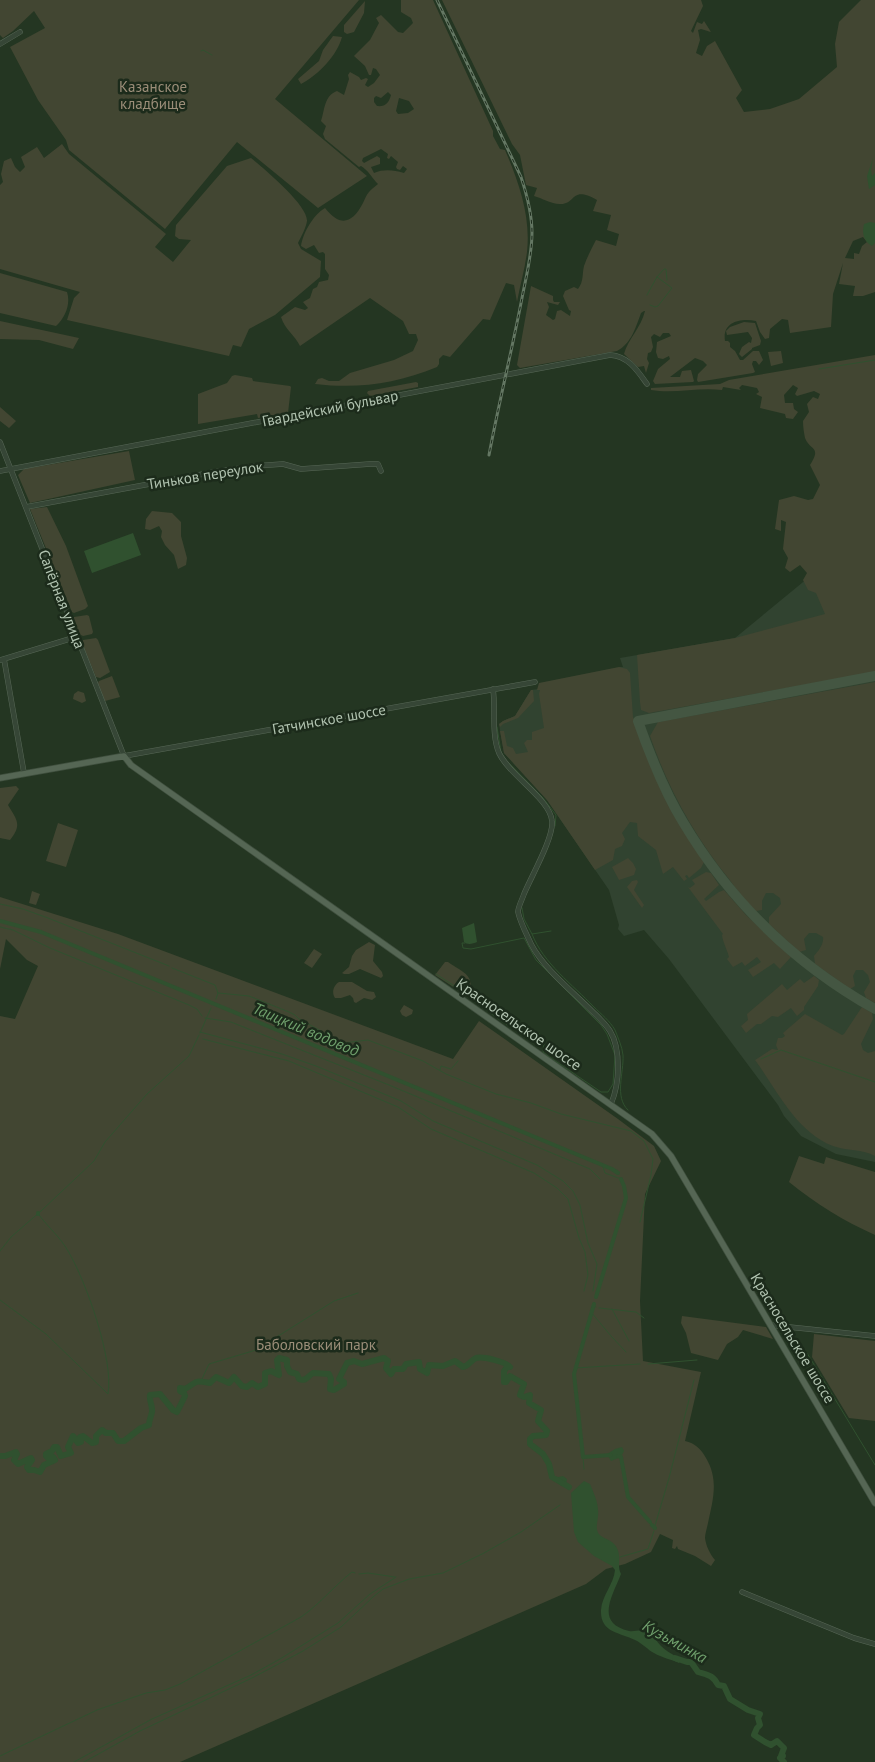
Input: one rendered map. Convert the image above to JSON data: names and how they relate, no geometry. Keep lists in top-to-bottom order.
{
  "streets": {
    "main road": ["Красносельское шоссе"],
    "street": [
      "Гвардейский бульвар",
      "Тиньков переулок",
      "Сапёрная улица",
      "Гатчинское шоссе"
    ]
  },
  "crossings": [
    ["Гвардейский бульвар", "Сапёрная улица"],
    ["Тиньков переулок", "Сапёрная улица"],
    ["Сапёрная улица", "Гатчинское шоссе"],
    ["Сапёрная улица", "Красносельское шоссе"],
    ["Гатчинское шоссе", "Красносельское шоссе"]
  ],
  "water": ["Таицкий водовод", "Кузьминка"],
  "parks": ["Казанское кладбище", "Баболовский парк"]
}
